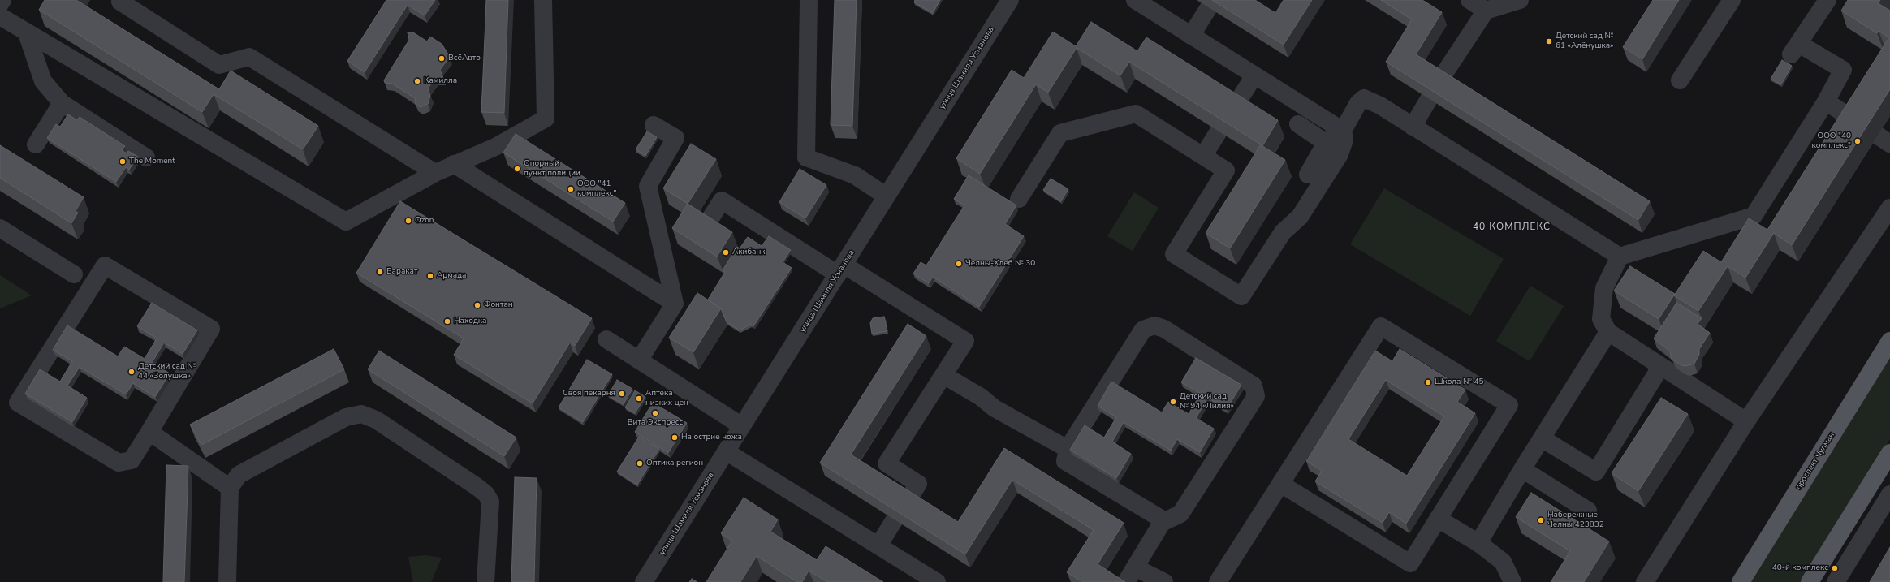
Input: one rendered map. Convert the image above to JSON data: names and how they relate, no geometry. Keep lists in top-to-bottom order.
{
  "streets": {
    "main road": ["проспект Чулман"],
    "street": ["улица Шамиля Усманова"]
  },
  "districts": ["40 КОМПЛЕКС"],
  "places": [
    "Детский сад № 61 «Алёнушка»",
    "ВсёАвто",
    "Камилла",
    "ООО \"40 комплекс\"",
    "The Moment",
    "Опорный пункт полиции",
    "ООО \"41 комплекс\"",
    "Ozon",
    "Акибанк",
    "Челны-Хлеб № 30",
    "Баракат",
    "Армада",
    "Фонтан",
    "Находка",
    "Детский сад № 44 «Золушка»",
    "Школа № 45",
    "Своя пекарня",
    "Аптека низких цен",
    "Детский сад № 94 «Лилия»",
    "Вита Экспресс",
    "На острие ножа",
    "Оптика регион",
    "Набережные Челны 423832",
    "40-й комплекс"
  ]
}
